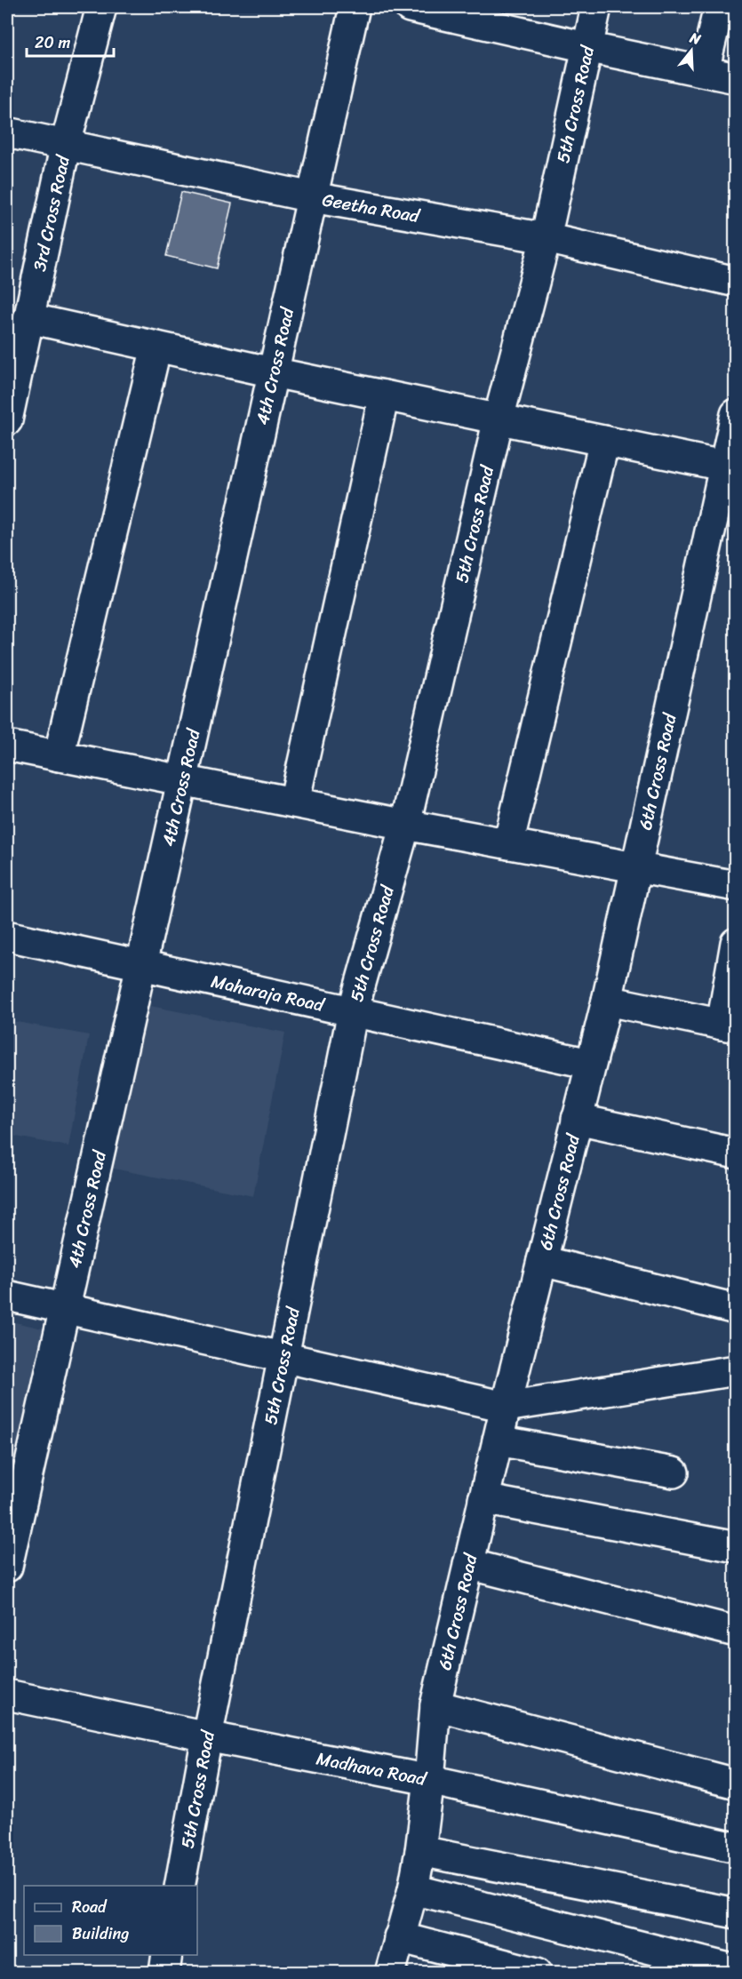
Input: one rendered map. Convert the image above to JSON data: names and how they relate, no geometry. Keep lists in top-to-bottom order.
{
  "streets": {
    "street": [
      "5th Cross Road",
      "Geetha Road",
      "3rd Cross Road",
      "4th Cross Road",
      "6th Cross Road",
      "Maharaja Road",
      "Madhava Road"
    ]
  },
  "crossings": [
    ["5th Cross Road", "Geetha Road"],
    ["5th Cross Road", "Maharaja Road"],
    ["5th Cross Road", "Madhava Road"],
    ["Geetha Road", "3rd Cross Road"],
    ["Geetha Road", "4th Cross Road"],
    ["4th Cross Road", "Maharaja Road"],
    ["6th Cross Road", "Maharaja Road"],
    ["6th Cross Road", "Madhava Road"]
  ],
  "legend": ["Road", "Building"],
  "scale_bar": "20 m",
  "north": "top"
}
